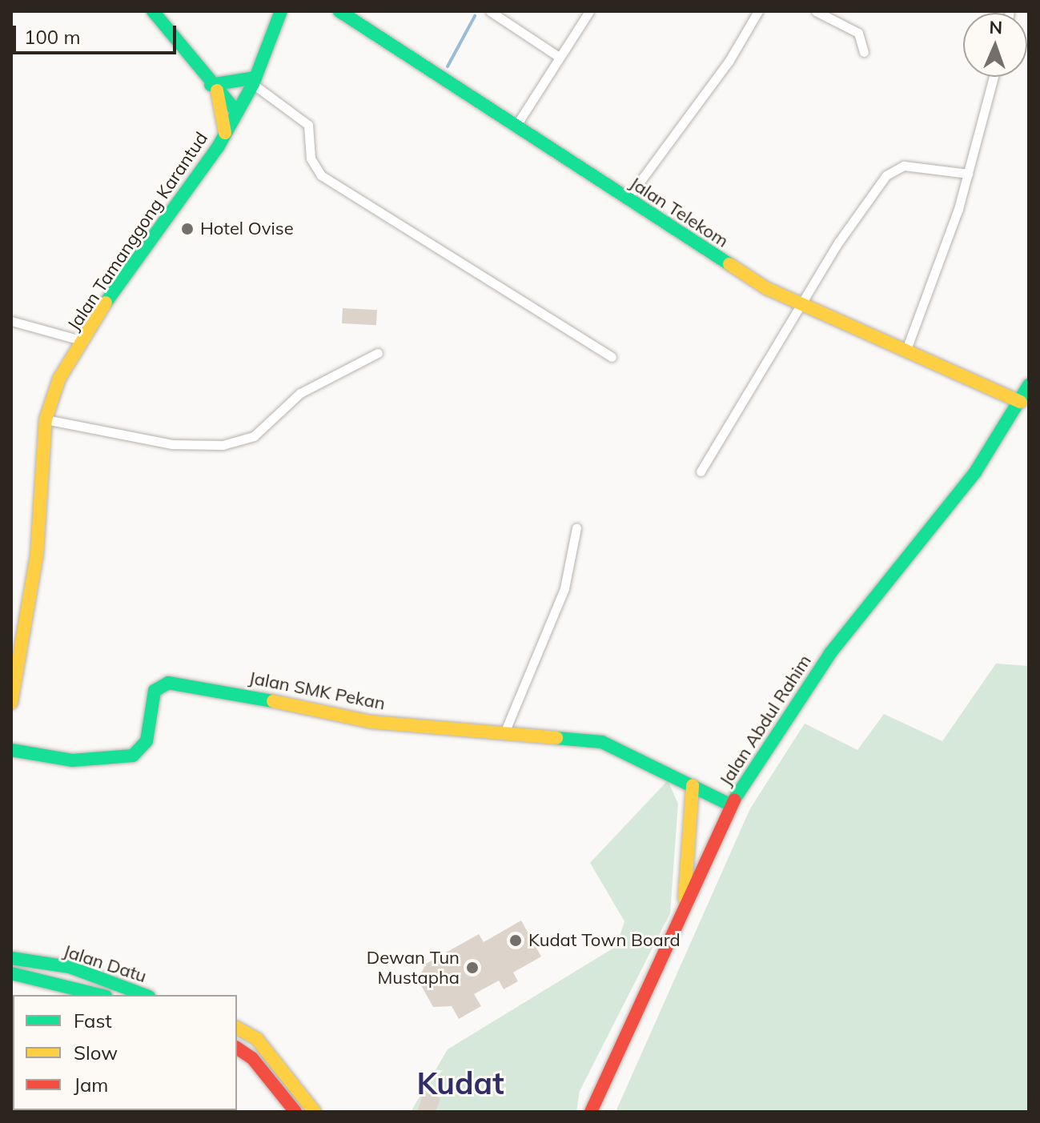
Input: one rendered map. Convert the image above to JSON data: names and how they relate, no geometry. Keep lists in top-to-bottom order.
{
  "streets": {
    "main road": [
      "Jalan Telekom",
      "Jalan Tamanggong Karantud",
      "Jalan SMK Pekan",
      "Jalan Abdul Rahim",
      "Jalan Datu"
    ]
  },
  "crossings": [
    ["Jalan Telekom", "Jalan Abdul Rahim"],
    ["Jalan SMK Pekan", "Jalan Abdul Rahim"]
  ],
  "districts": ["Kudat"],
  "places": ["Hotel Ovise", "Kudat Town Board", "Dewan Tun Mustapha"],
  "legend": ["Fast", "Slow", "Jam"],
  "scale_bar": "100 m",
  "north": "top"
}
